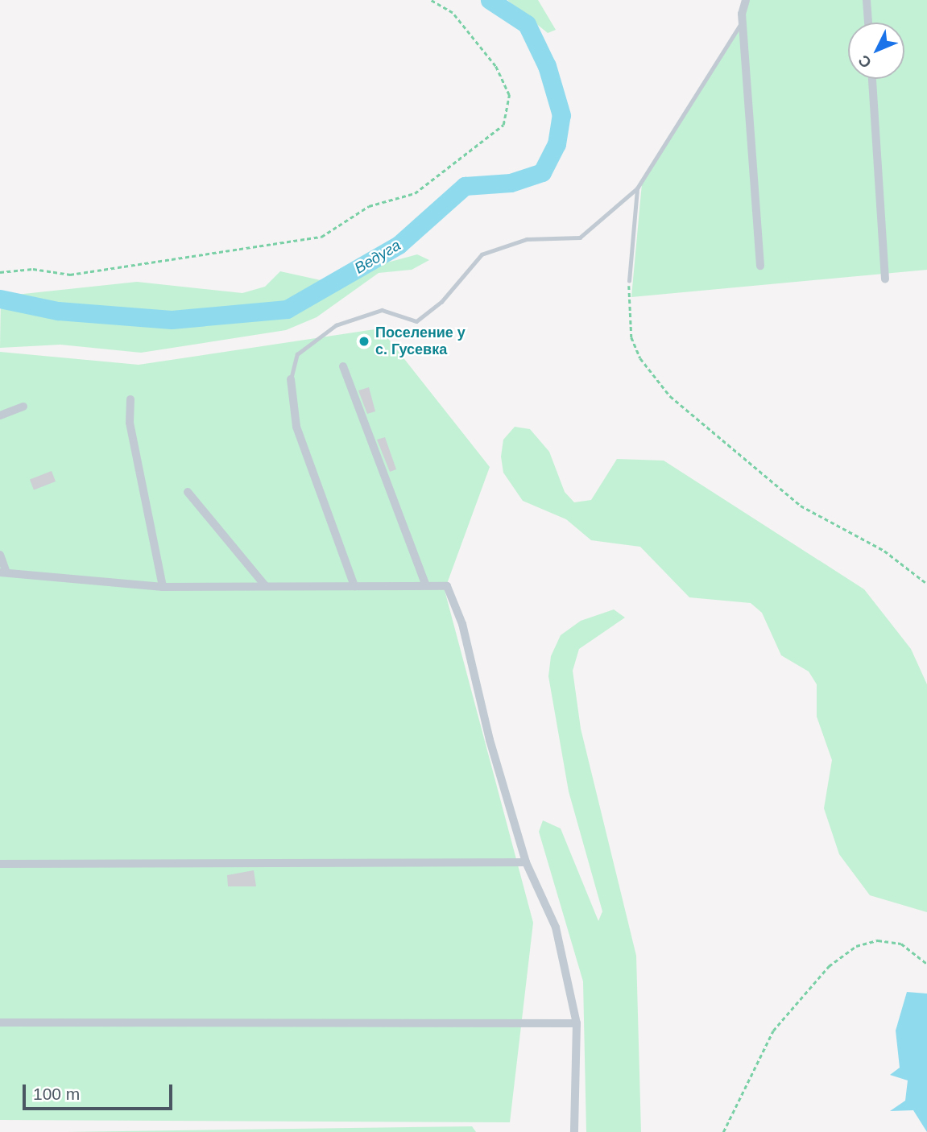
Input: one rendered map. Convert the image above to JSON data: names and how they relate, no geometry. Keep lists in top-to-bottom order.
{
  "water": ["Ведуга"],
  "places": ["Поселение у с. Гусевка"],
  "scale_bar": "100 m",
  "north": "bottom left"
}
